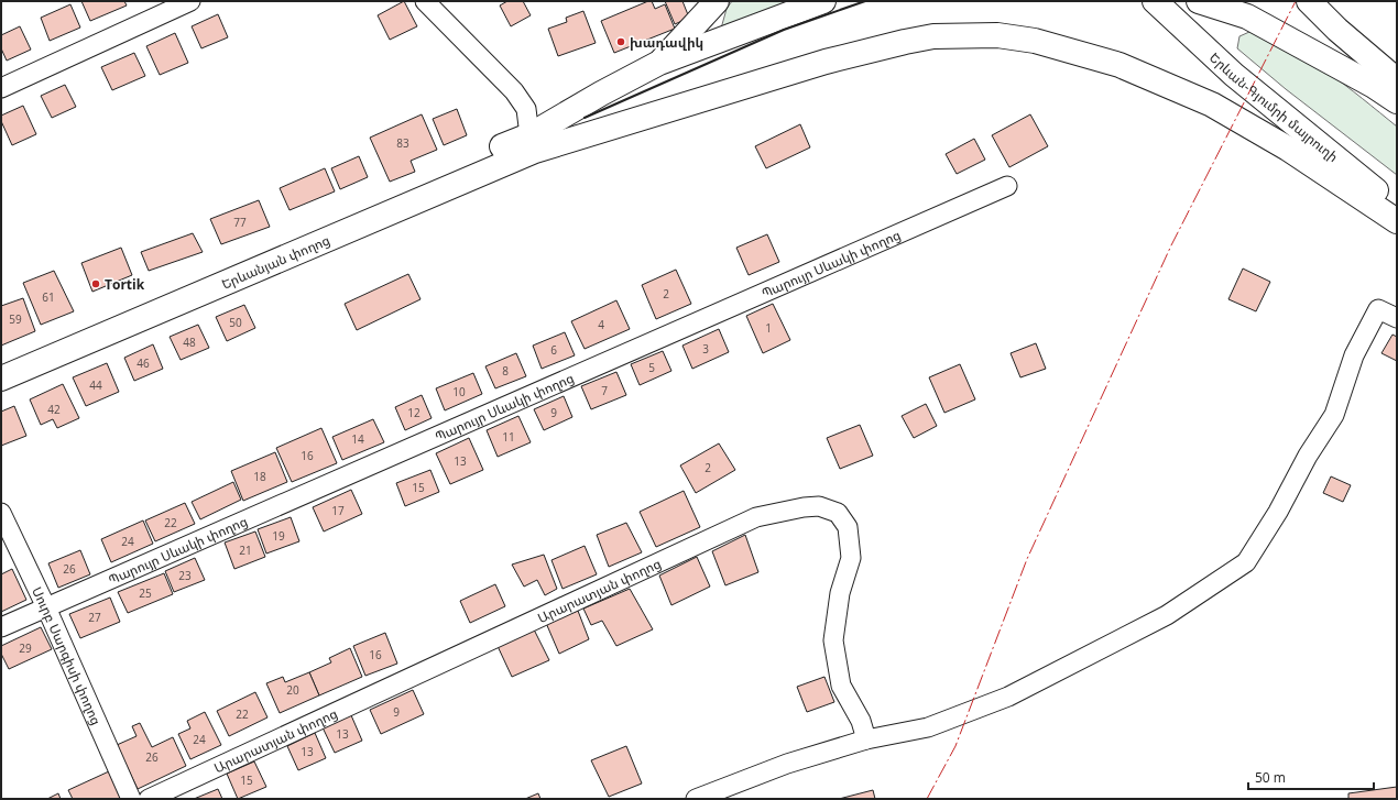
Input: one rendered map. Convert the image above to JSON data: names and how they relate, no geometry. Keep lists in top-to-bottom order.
{
  "streets": {
    "highway": ["Երևան-Գյումրի մայրուղի", "Երևանյան փողոց"],
    "street": ["Պարույր Սևակի փողոց", "Արարատյան փողոց", "Սուրբ Սարգիսի փողոց"]
  },
  "crossings": [
    ["Պարույր Սևակի փողոց", "Սուրբ Սարգիսի փողոց"]
  ],
  "places": ["խադավիկ", "Tortik"],
  "house_numbers": [
    "83",
    "77",
    "2",
    "61",
    "59",
    "50",
    "4",
    "1",
    "48",
    "3",
    "6",
    "46",
    "5",
    "8",
    "44",
    "7",
    "10",
    "42",
    "12",
    "9",
    "11",
    "14",
    "16",
    "13",
    "2",
    "18",
    "15",
    "17",
    "22",
    "19",
    "24",
    "21",
    "26",
    "23",
    "25",
    "27",
    "29",
    "16",
    "20",
    "9",
    "22",
    "13",
    "24",
    "13",
    "26",
    "15"
  ],
  "scale_bar": "50 m"
}
